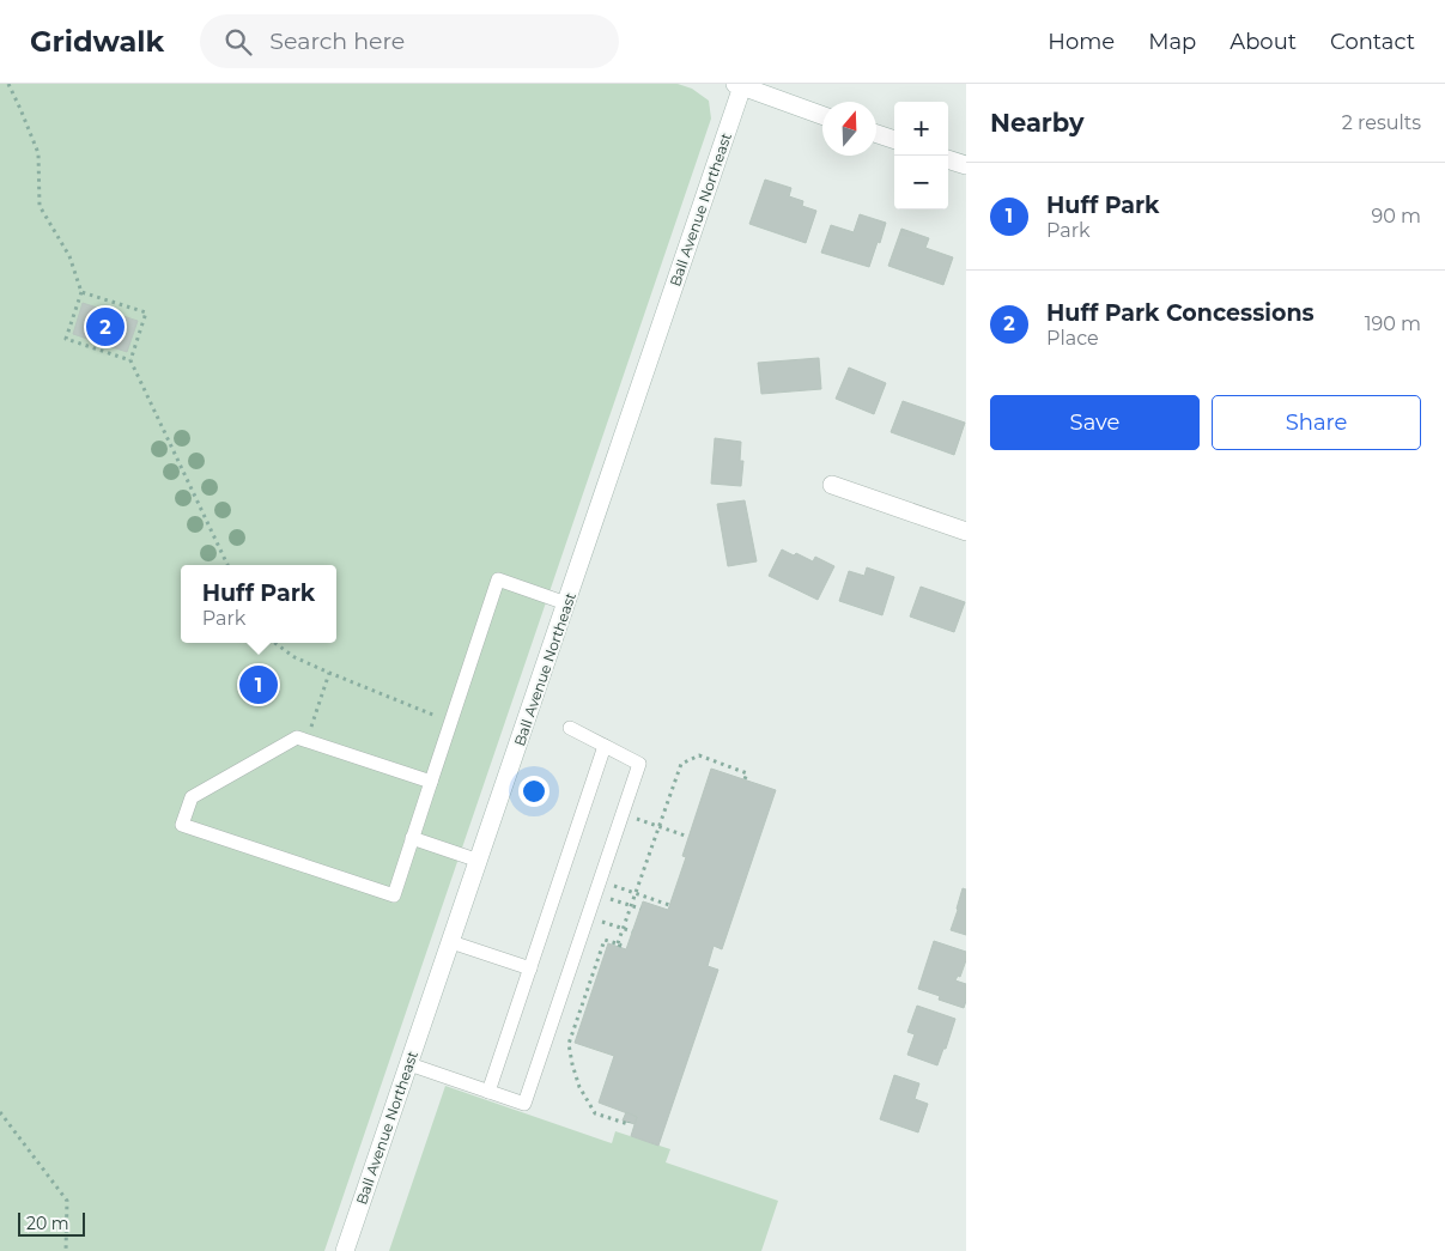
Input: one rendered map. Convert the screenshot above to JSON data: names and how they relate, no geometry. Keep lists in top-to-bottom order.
{
  "streets": {
    "street": ["Ball Avenue Northeast"]
  },
  "scale_bar": "20 m",
  "north": "top",
  "page": {
    "header": "Gridwalk",
    "search": "Search here",
    "nav": [
      "Home",
      "Map",
      "About",
      "Contact"
    ],
    "heading": ["Nearby", "2 results"],
    "map_buttons": ["+", "−"],
    "list": [
      {
        "mark": "1",
        "name": "Huff Park",
        "note": "Park",
        "value": "90 m"
      },
      {
        "mark": "2",
        "name": "Huff Park Concessions",
        "note": "Place",
        "value": "190 m"
      }
    ],
    "pins": ["2", "1"],
    "buttons": ["Save", "Share"],
    "popup": ["Huff Park", "Park"],
    "scale": "20 m"
  }
}
